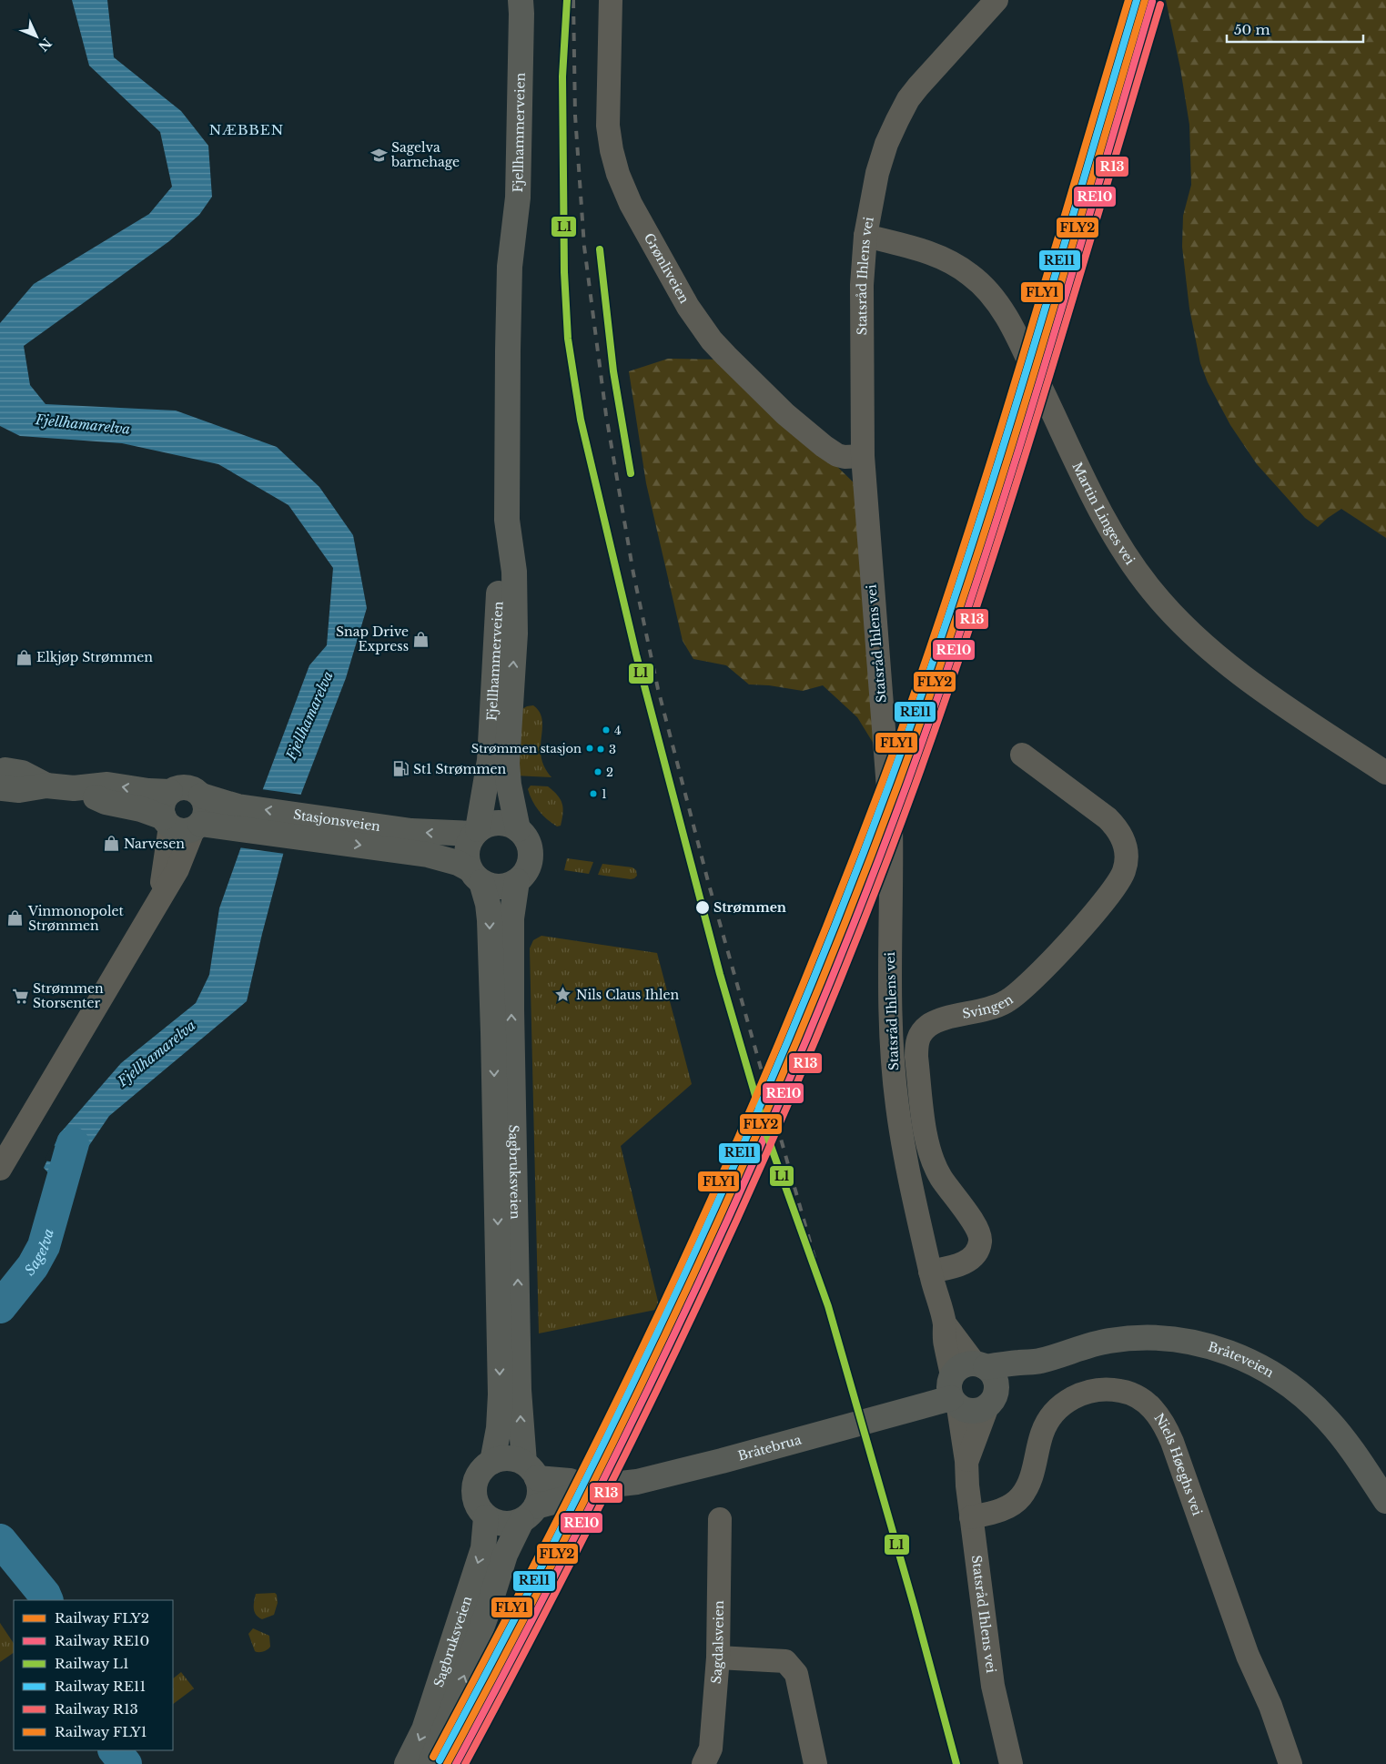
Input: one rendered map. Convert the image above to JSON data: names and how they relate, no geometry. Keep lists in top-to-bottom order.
{
  "streets": {
    "main road": [
      "Fjellhammerveien",
      "Statsråd Ihlens vei",
      "Stasjonsveien",
      "Sagbruksveien",
      "Bråteveien",
      "Bråtebrua"
    ],
    "street": [
      "Grønliveien",
      "Martin Linges vei",
      "Svingen",
      "Niels Høeghs vei",
      "Sagdalsveien"
    ]
  },
  "crossings": [
    ["Fjellhammerveien", "Stasjonsveien"],
    ["Fjellhammerveien", "Sagbruksveien"],
    ["Grønliveien", "Statsråd Ihlens vei"],
    ["Statsråd Ihlens vei", "Martin Linges vei"],
    ["Statsråd Ihlens vei", "Svingen"],
    ["Statsråd Ihlens vei", "Bråteveien"],
    ["Statsråd Ihlens vei", "Bråtebrua"],
    ["Statsråd Ihlens vei", "Niels Høeghs vei"],
    ["Stasjonsveien", "Sagbruksveien"],
    ["Sagbruksveien", "Bråtebrua"],
    ["Bråteveien", "Bråtebrua"]
  ],
  "districts": ["NÆBBEN"],
  "water": ["Fjellhamarelva", "Sagelva"],
  "places": {
    "school or university": ["Sagelva barnehage"],
    "shop": [
      "Snap Drive Express",
      "Elkjøp Strømmen",
      "Narvesen",
      "Vinmonopolet Strømmen"
    ],
    "other": [
      "4",
      "Strømmen stasjon",
      "3",
      "2",
      "1",
      "Strømmen"
    ],
    "fuel station": ["St1 Strømmen"],
    "place": ["Nils Claus Ihlen"],
    "supermarket": ["Strømmen Storsenter"]
  },
  "lines": [
    "rail line FLY2",
    "rail line L1",
    "rail line RE11",
    "rail line FLY1",
    "rail line RE10",
    "rail line R13"
  ],
  "legend": [
    "Railway FLY2",
    "Railway RE10",
    "Railway L1",
    "Railway RE11",
    "Railway R13",
    "Railway FLY1"
  ],
  "scale_bar": "50 m",
  "north": "bottom right"
}
